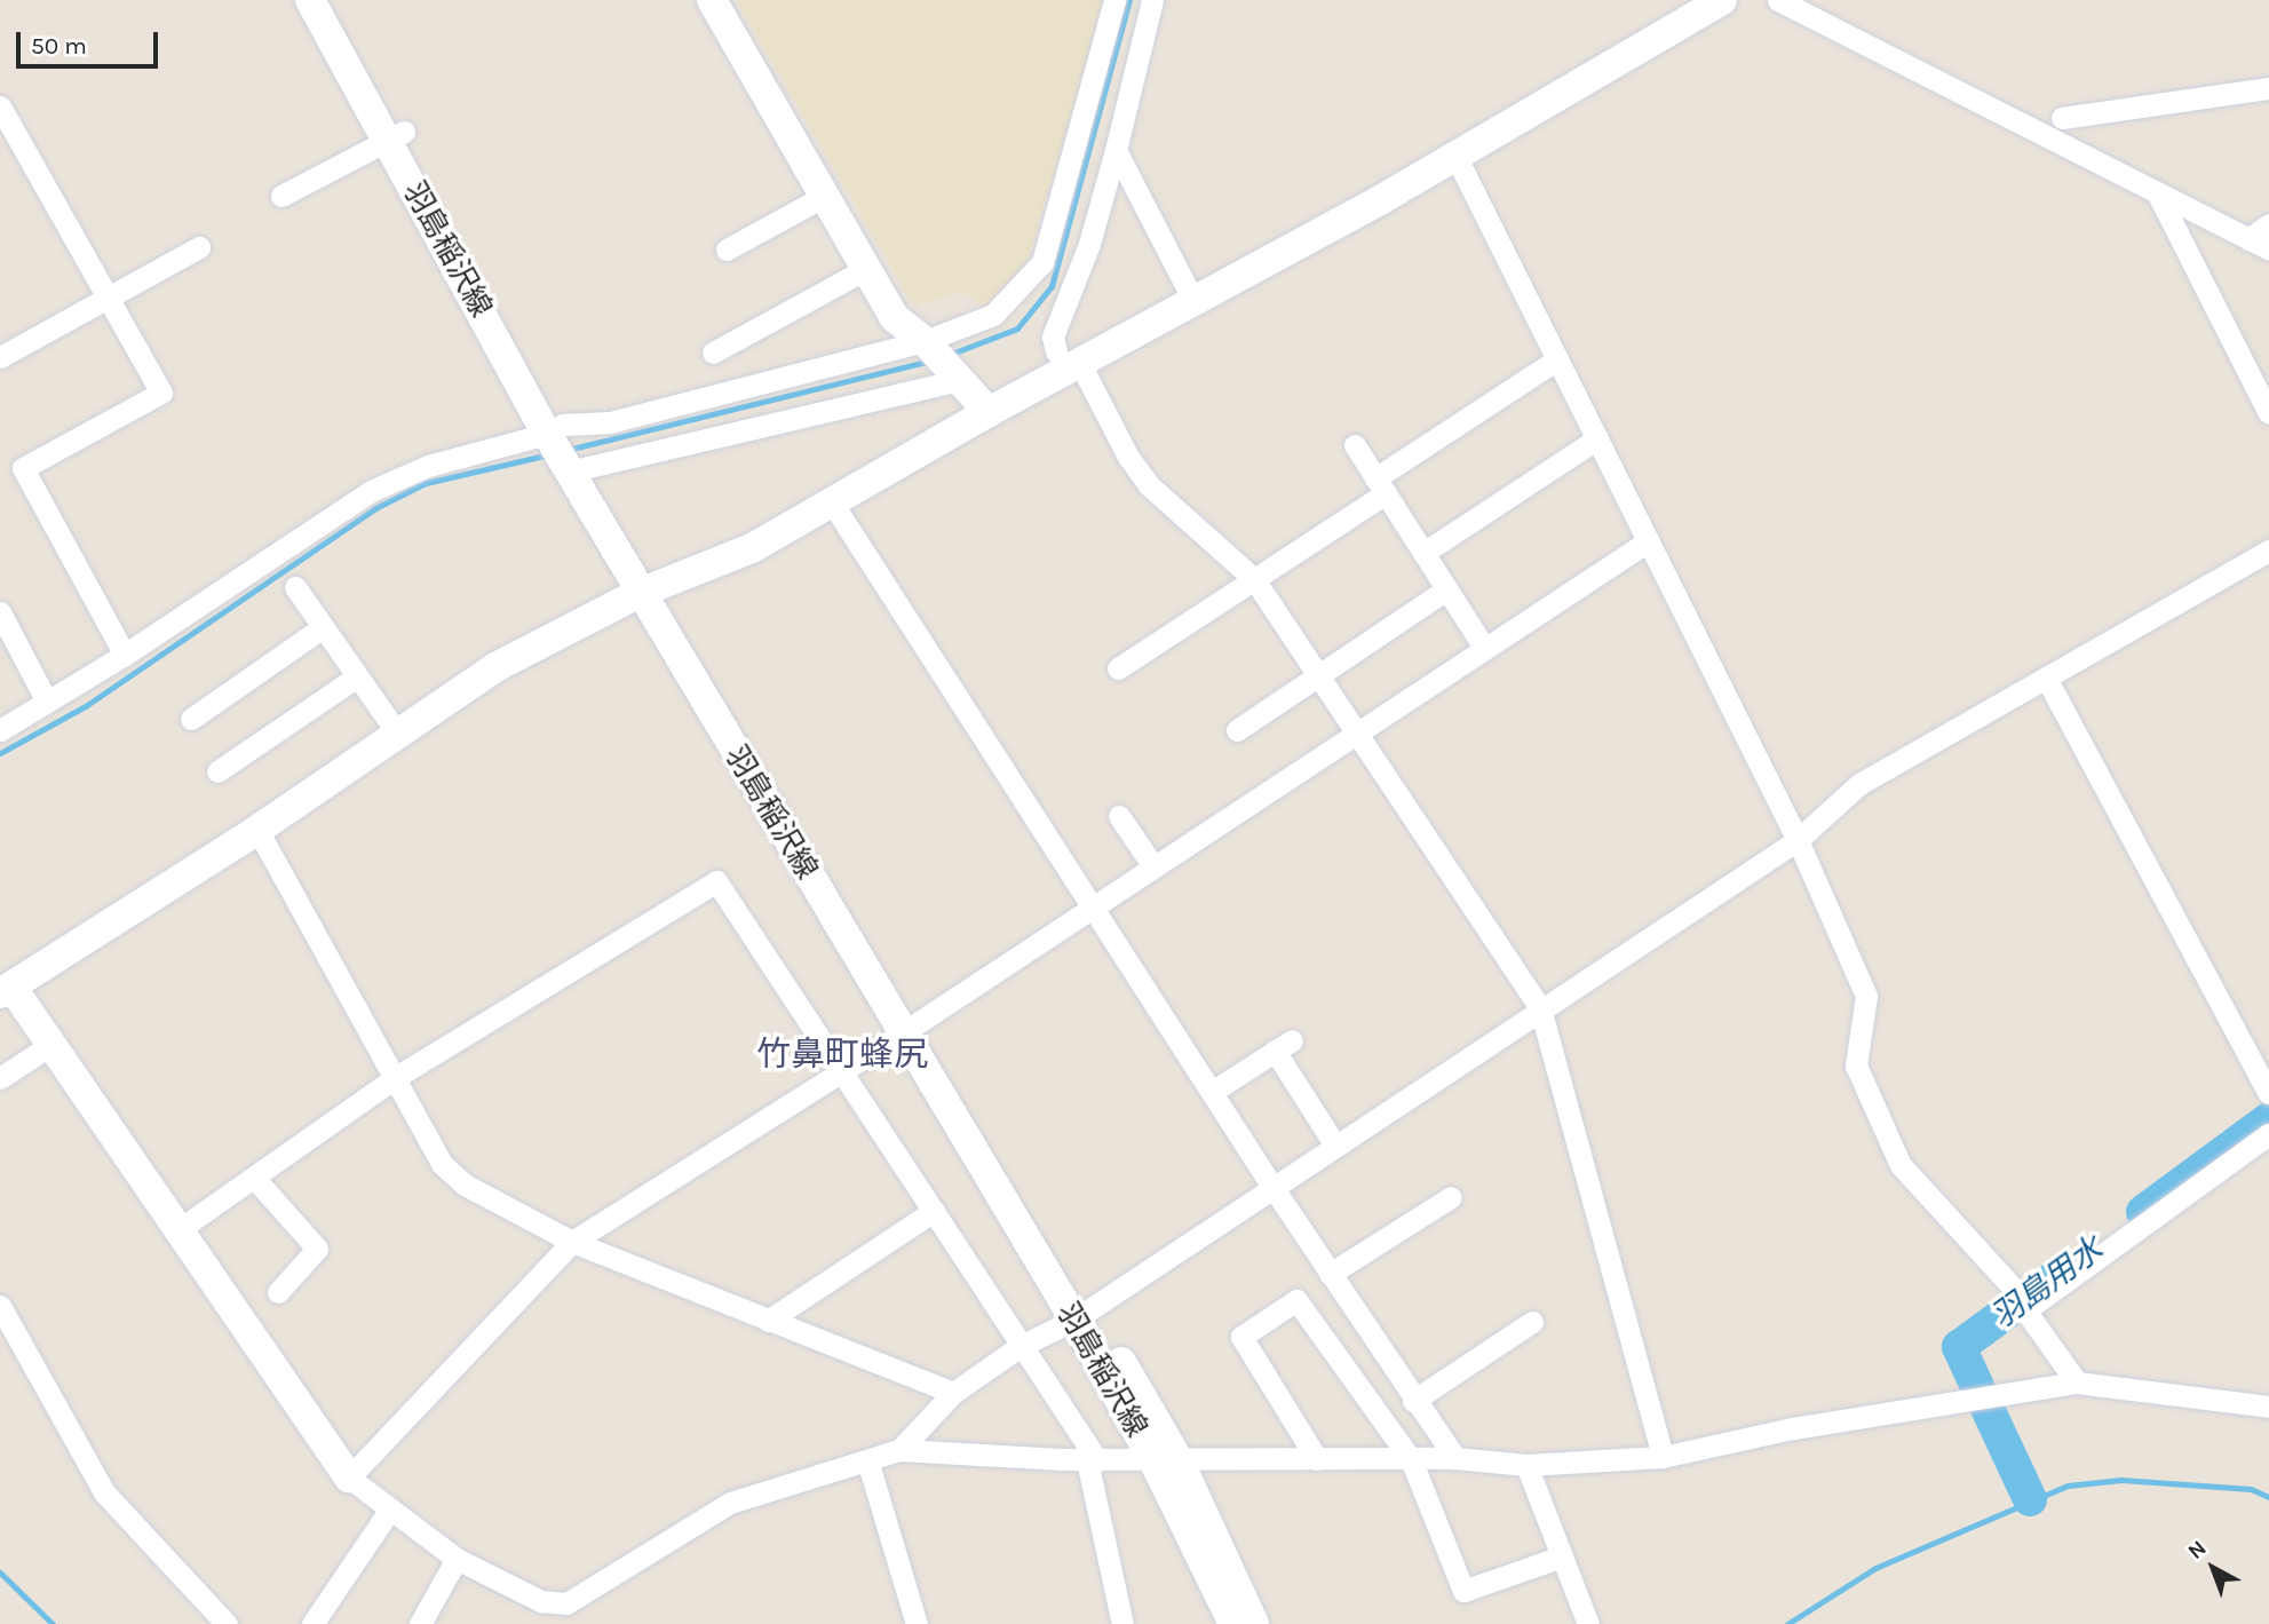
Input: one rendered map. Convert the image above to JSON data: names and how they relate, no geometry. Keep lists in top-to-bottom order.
{
  "streets": {
    "street": ["羽島稲沢線"]
  },
  "districts": ["竹鼻町蜂尻"],
  "water": ["羽島用水"],
  "scale_bar": "50 m",
  "north": "top left"
}
